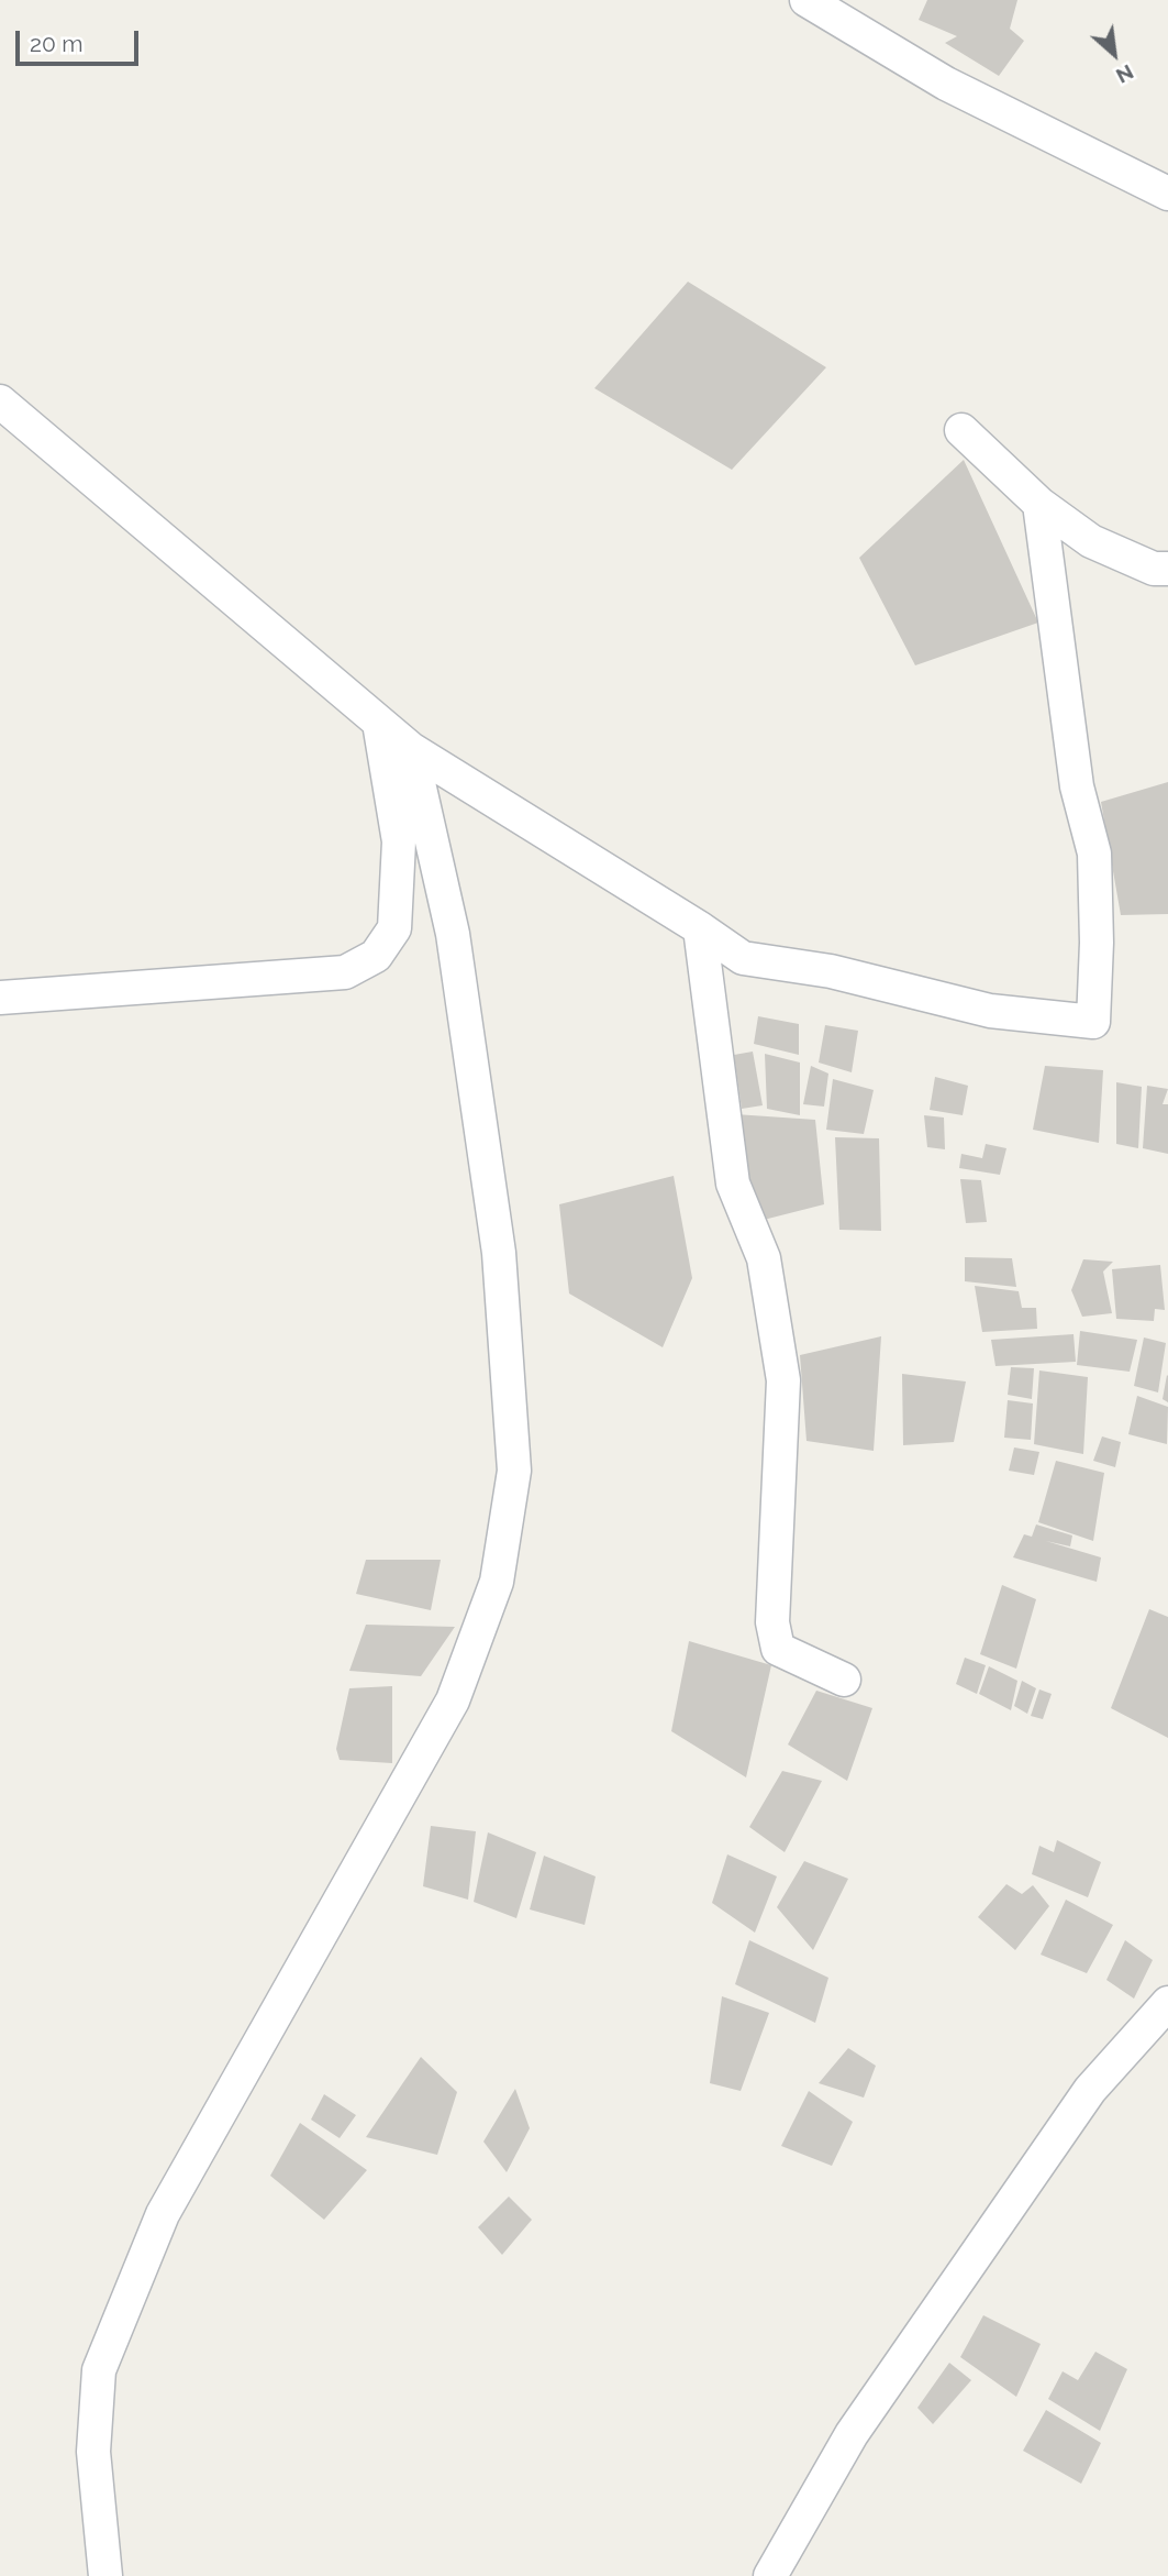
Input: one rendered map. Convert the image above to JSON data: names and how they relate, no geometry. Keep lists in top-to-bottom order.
{
  "scale_bar": "20 m",
  "north": "bottom right"
}
